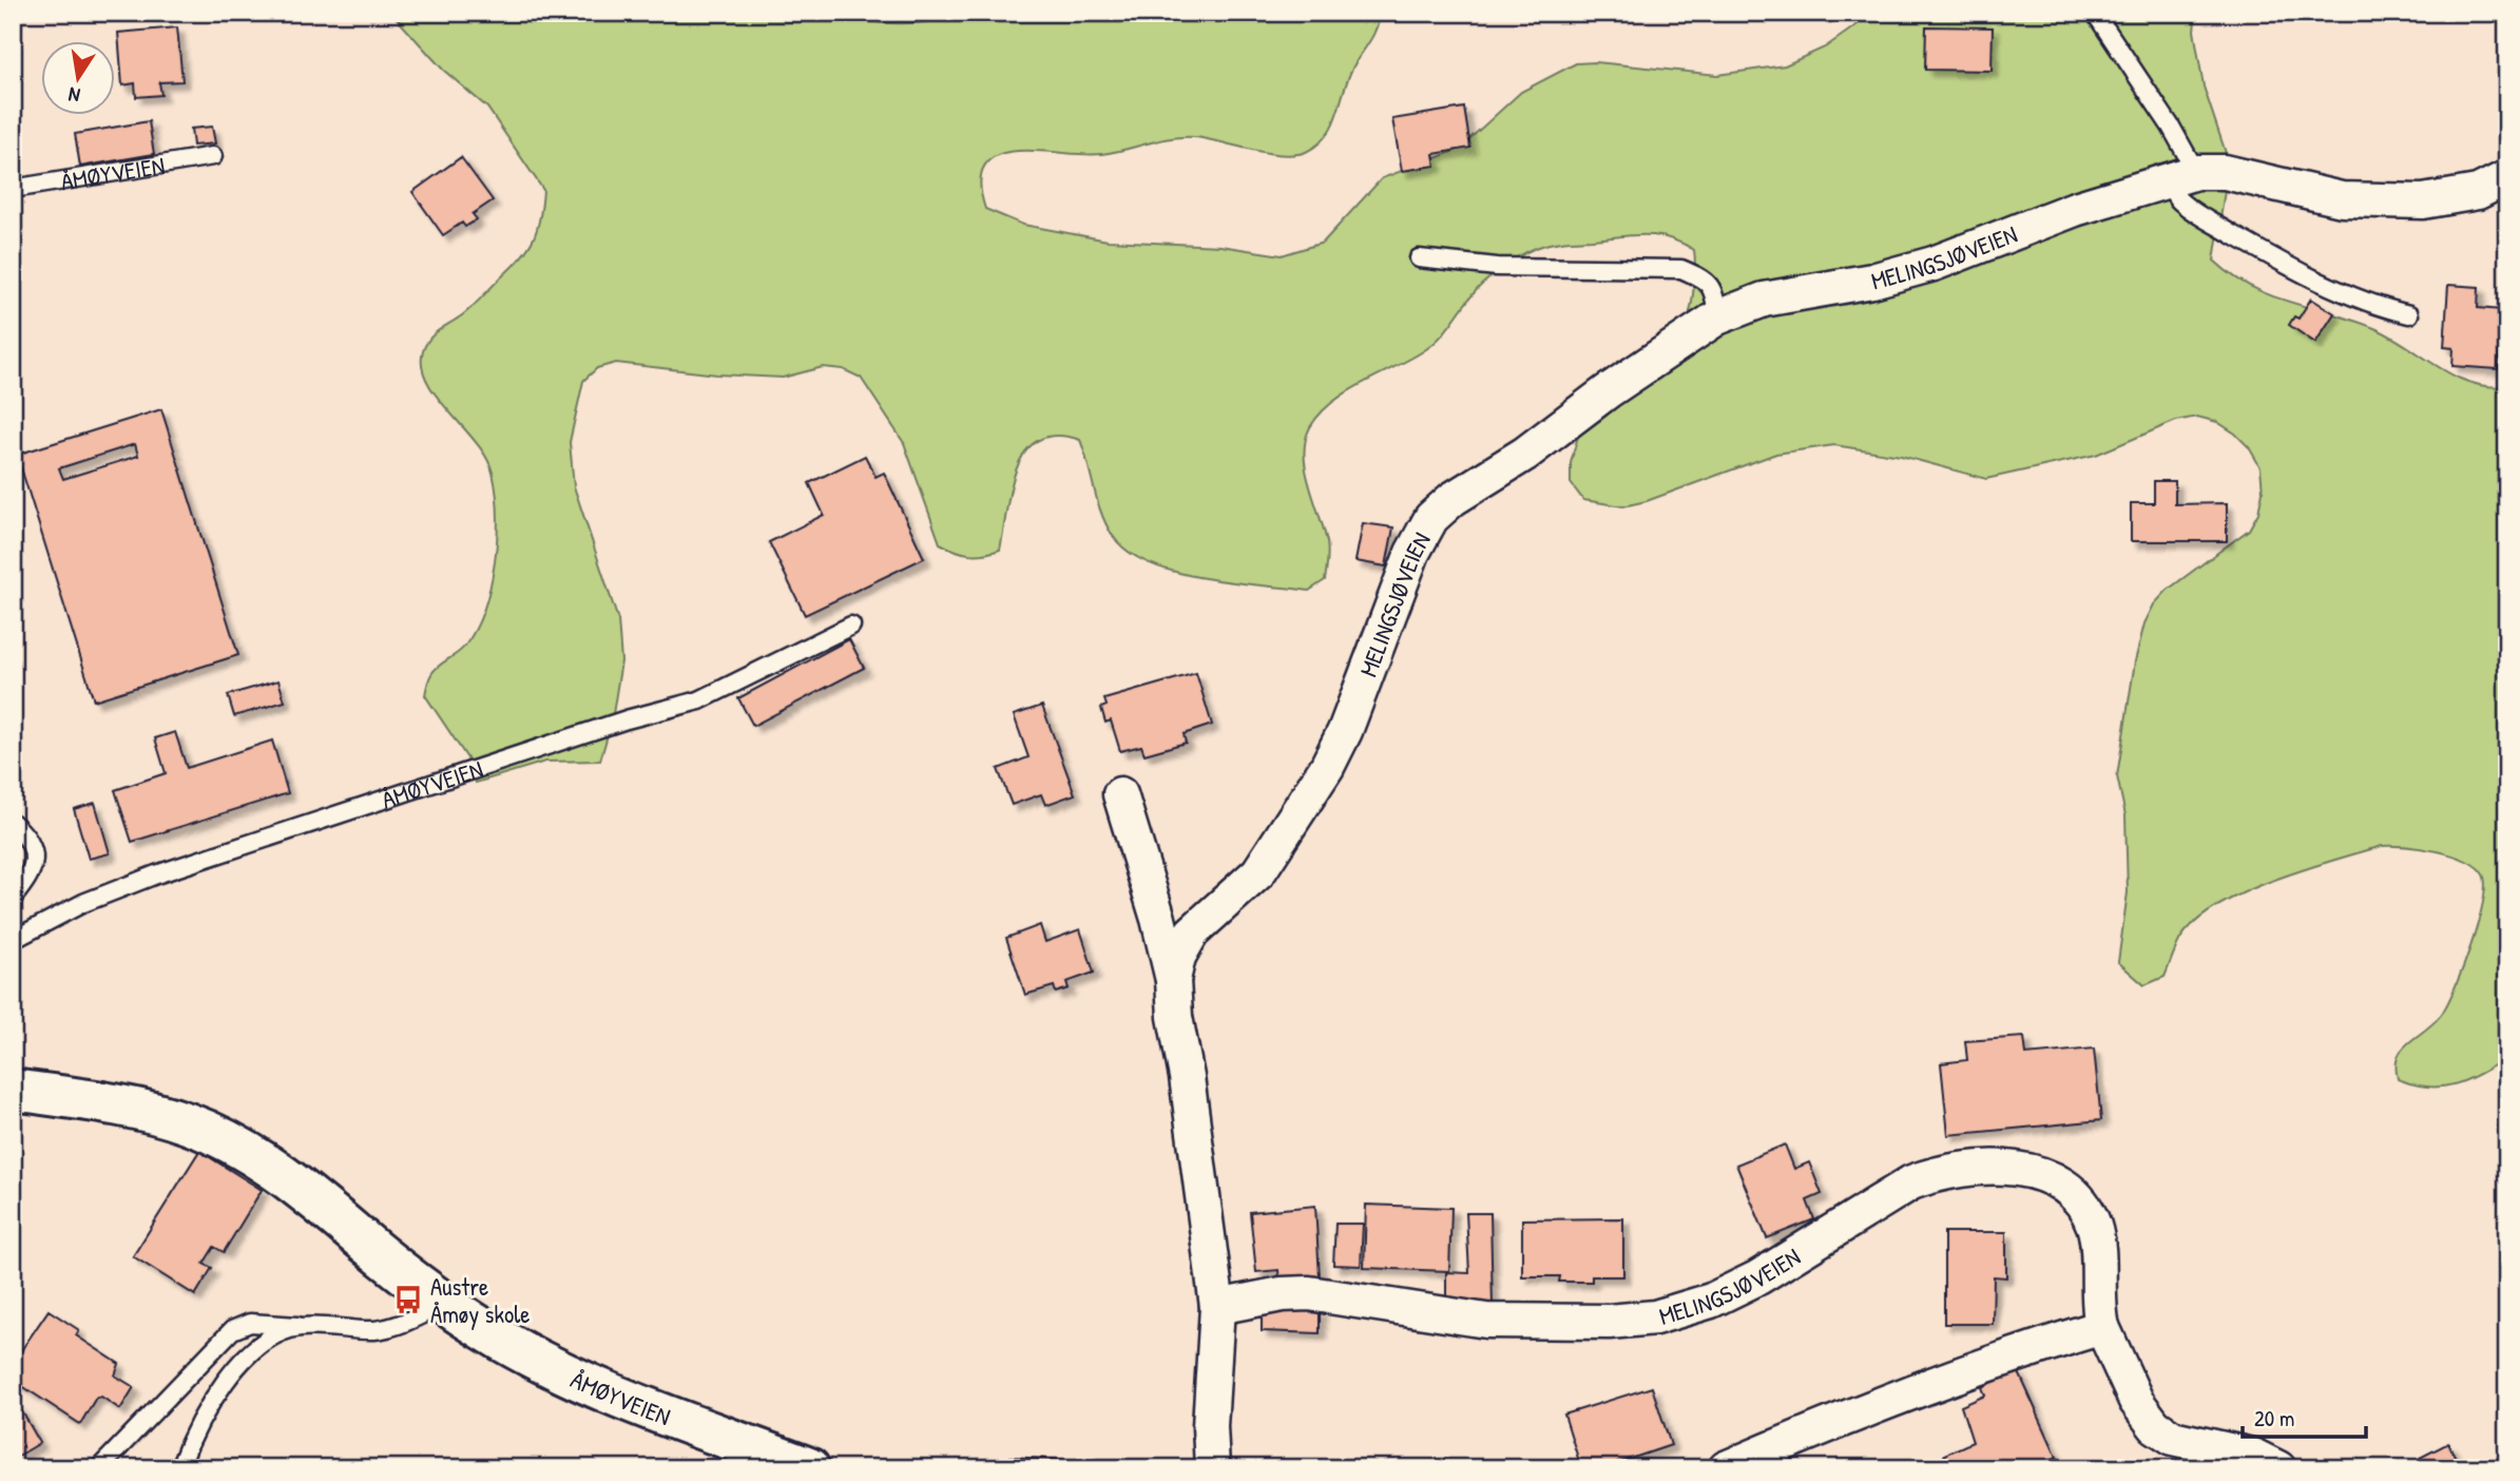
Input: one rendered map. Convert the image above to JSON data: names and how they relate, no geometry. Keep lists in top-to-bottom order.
{
  "streets": {
    "main road": ["ÅMØYVEIEN"],
    "street": ["MELINGSJØVEIEN"]
  },
  "places": {
    "bus stop": ["Austre Åmøy skole"]
  },
  "scale_bar": "20 m",
  "north": "bottom"
}
